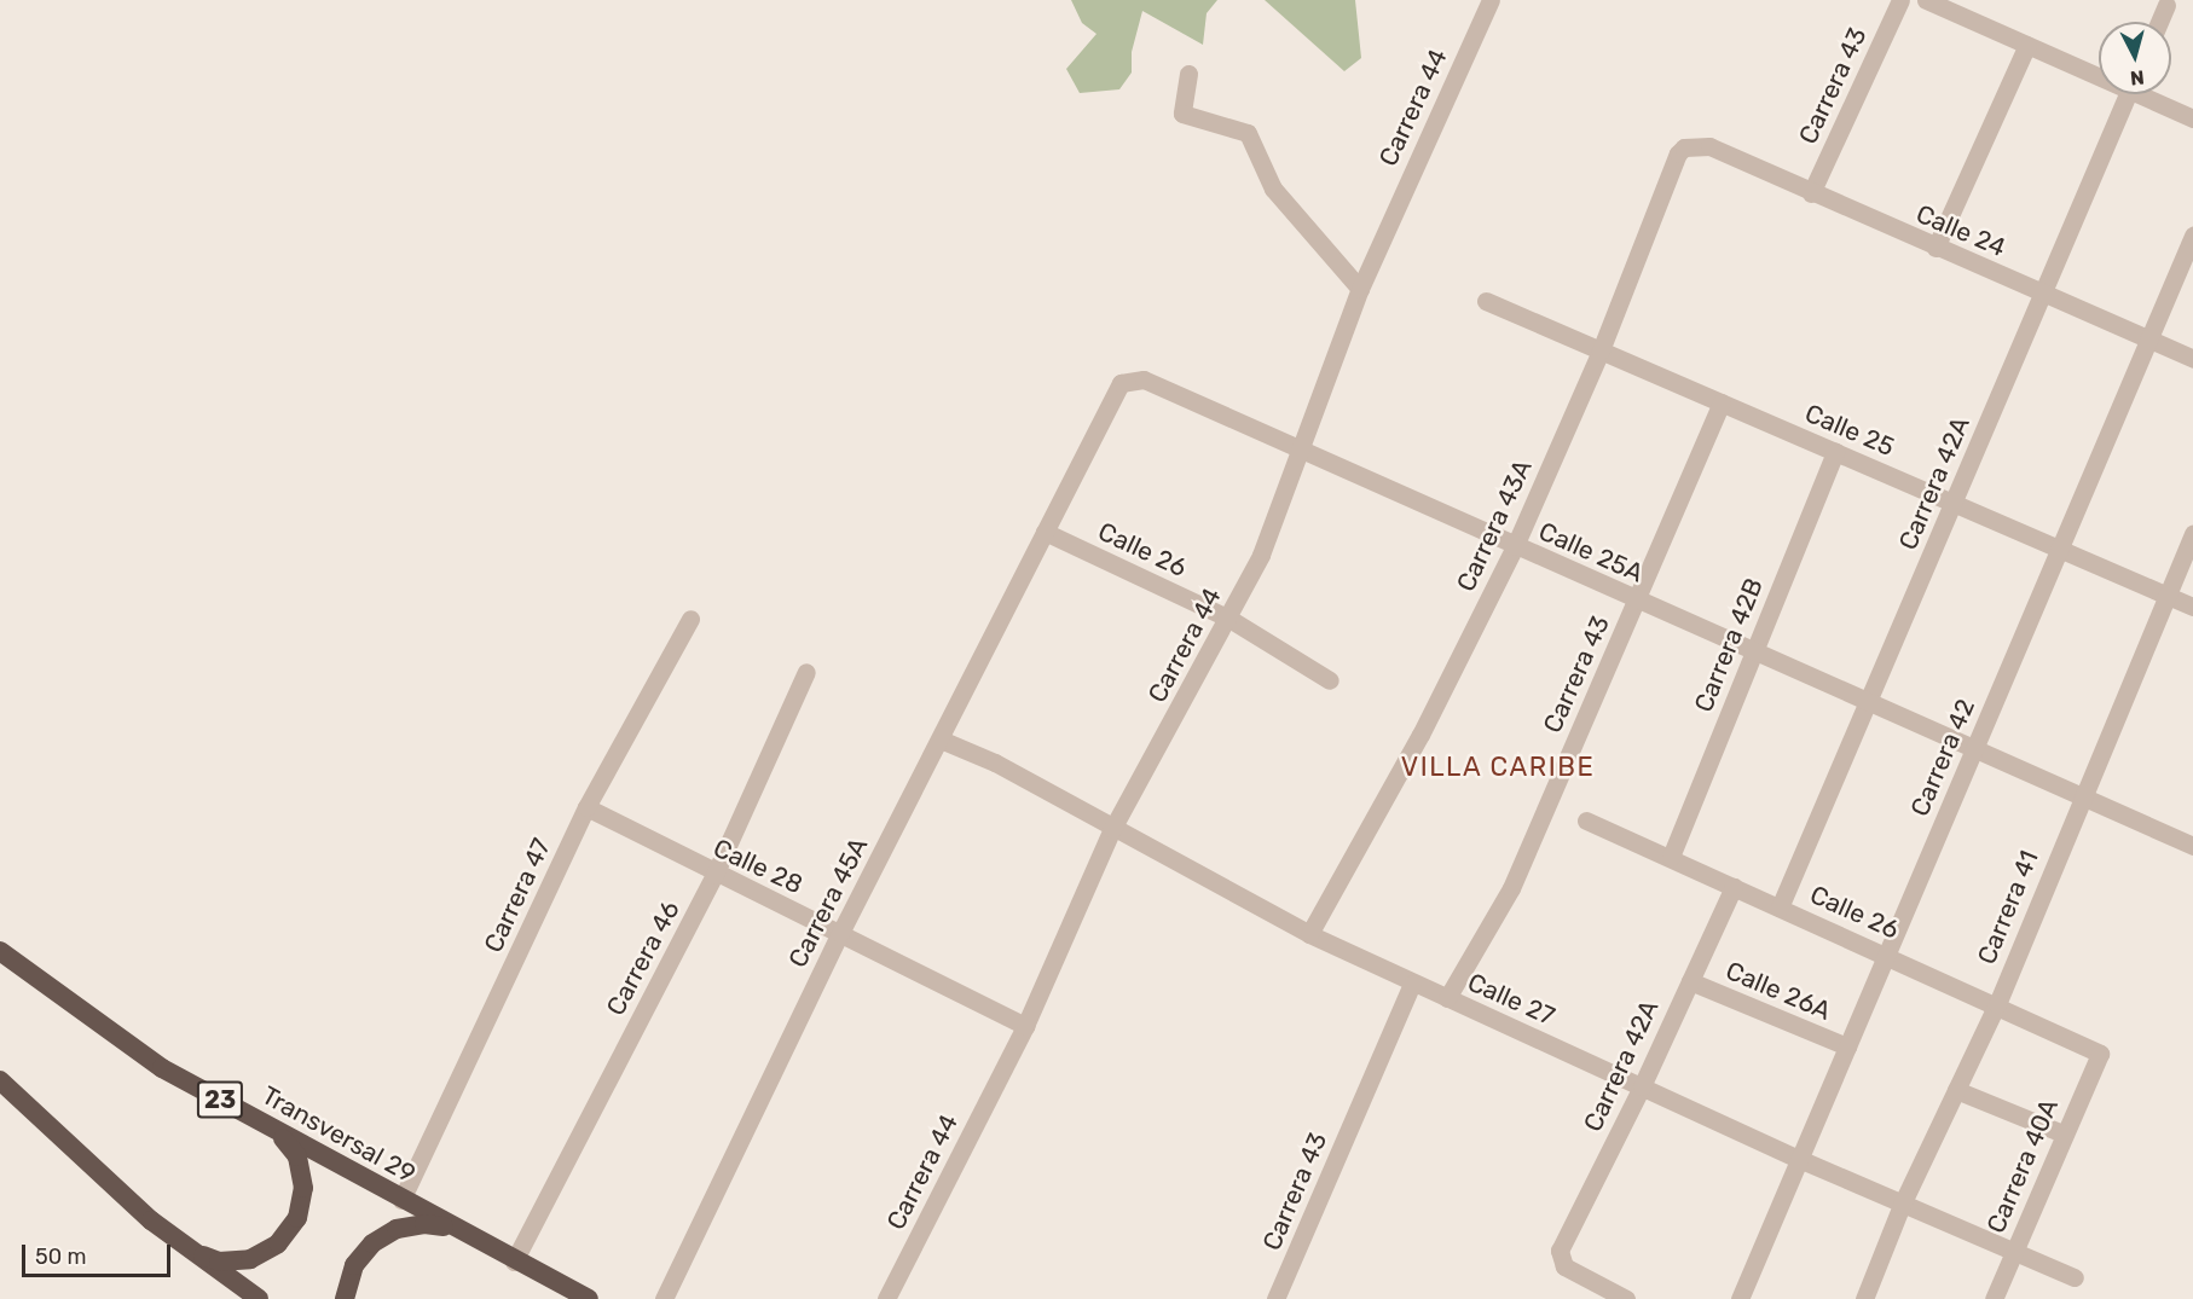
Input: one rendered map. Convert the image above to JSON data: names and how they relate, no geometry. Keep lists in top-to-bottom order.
{
  "streets": {
    "highway": ["23", "Transversal 29"],
    "street": [
      "Carrera 43",
      "Carrera 44",
      "Calle 24",
      "Calle 25",
      "Carrera 42A",
      "Carrera 43A",
      "Calle 26",
      "Calle 25A",
      "Carrera 42B",
      "Carrera 42",
      "Calle 28",
      "Carrera 47",
      "Carrera 45A",
      "Carrera 41",
      "Carrera 46",
      "Calle 26A",
      "Calle 27",
      "Carrera 40A"
    ]
  },
  "crossings": [
    ["Carrera 43", "Calle 24"],
    ["Carrera 43", "Calle 25"],
    ["Carrera 43", "Calle 25A"],
    ["Carrera 43", "Calle 27"],
    ["Carrera 44", "Calle 26"],
    ["Carrera 44", "Calle 25A"],
    ["Carrera 44", "Calle 28"],
    ["Carrera 44", "Calle 27"],
    ["Calle 24", "Carrera 42A"],
    ["Calle 24", "Carrera 43A"],
    ["Calle 24", "Carrera 42"],
    ["Calle 25", "Carrera 42A"],
    ["Calle 25", "Carrera 43A"],
    ["Calle 25", "Carrera 42B"],
    ["Calle 25", "Carrera 42"],
    ["Calle 25", "Carrera 41"],
    ["Carrera 42A", "Calle 26"],
    ["Carrera 42A", "Calle 25A"],
    ["Carrera 42A", "Calle 26A"],
    ["Carrera 42A", "Calle 27"],
    ["Carrera 43A", "Calle 25A"],
    ["Carrera 43A", "Calle 27"],
    ["Calle 26", "Calle 25A"],
    ["Calle 26", "Carrera 42B"],
    ["Calle 26", "Carrera 42"],
    ["Calle 26", "Carrera 45A"],
    ["Calle 26", "Carrera 41"],
    ["Calle 26", "Carrera 40A"],
    ["Calle 25A", "Carrera 42B"],
    ["Calle 25A", "Carrera 42"],
    ["Calle 25A", "Carrera 45A"],
    ["Calle 25A", "Carrera 41"],
    ["Carrera 42", "Calle 26A"],
    ["Carrera 42", "Calle 27"],
    ["Calle 28", "Carrera 47"],
    ["Calle 28", "Carrera 45A"],
    ["Calle 28", "Carrera 46"],
    ["Carrera 47", "Transversal 29"],
    ["Carrera 45A", "Calle 27"],
    ["Carrera 41", "Calle 27"],
    ["Carrera 46", "Transversal 29"],
    ["Calle 27", "Carrera 40A"]
  ],
  "districts": ["VILLA CARIBE"],
  "scale_bar": "50 m",
  "north": "bottom"
}
